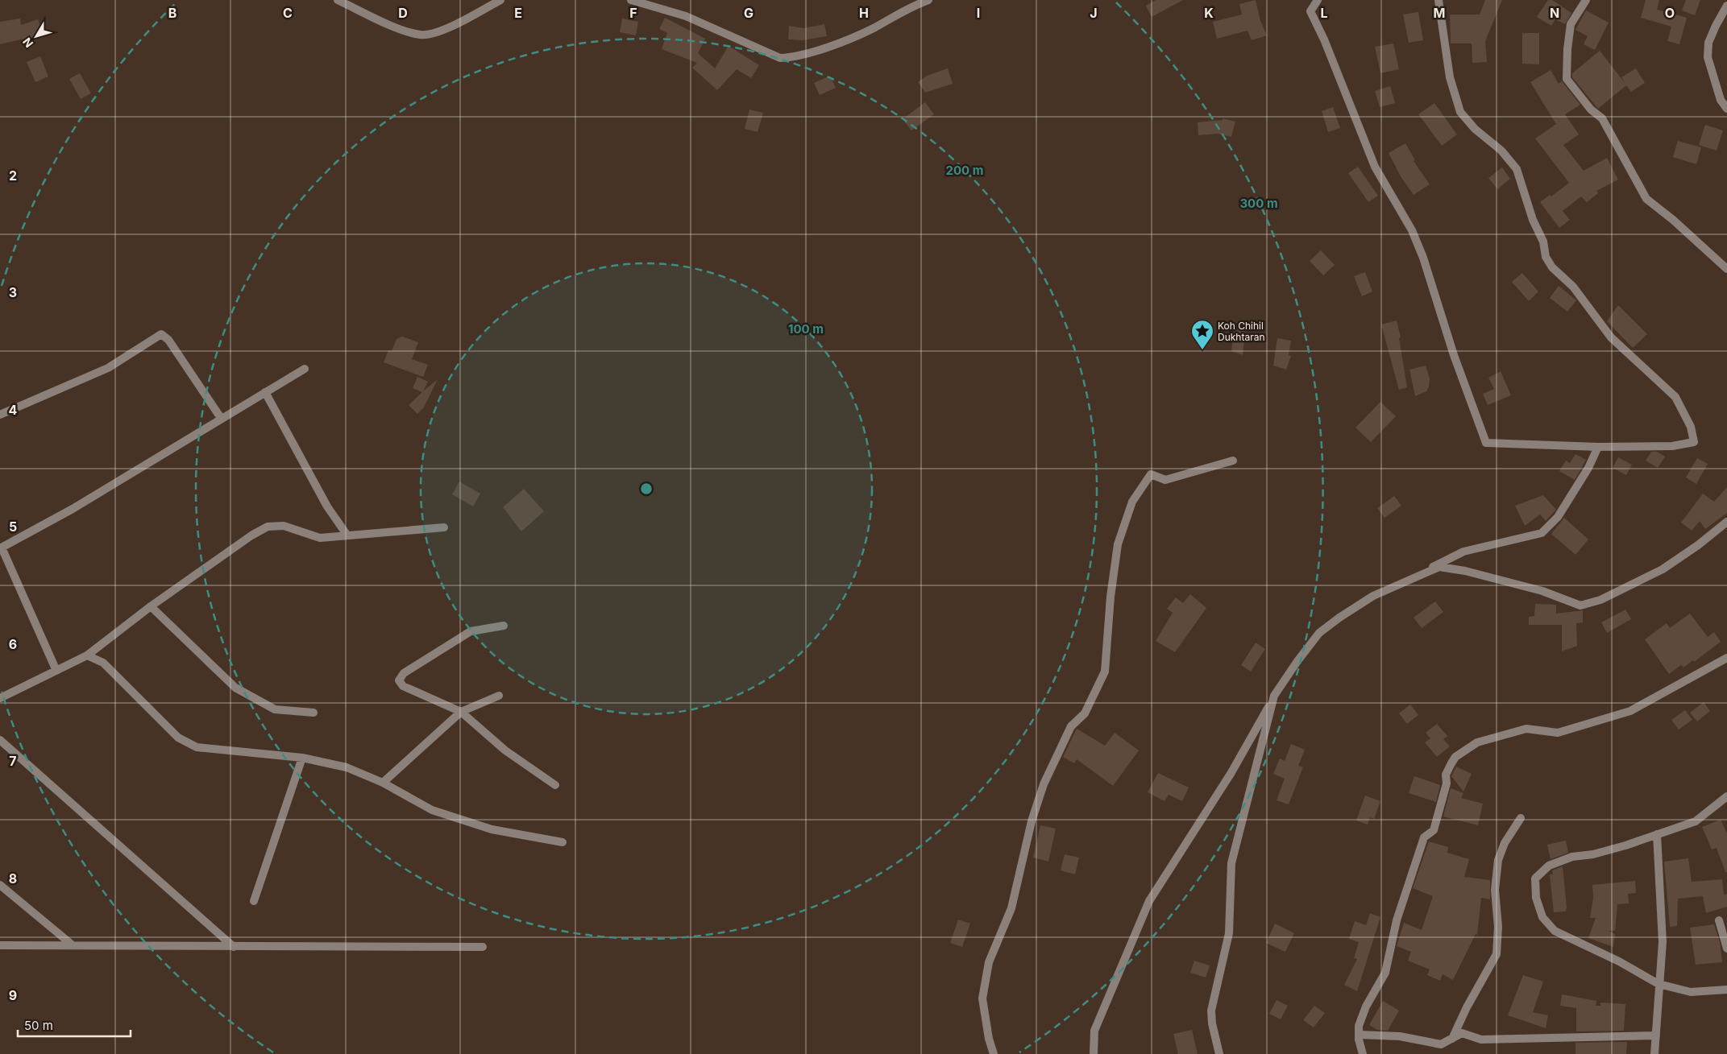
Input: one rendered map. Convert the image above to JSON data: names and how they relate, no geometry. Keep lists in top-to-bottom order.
{
  "places": {
    "place": ["Koh Chihil Dukhtaran"]
  },
  "scale_bar": "50 m",
  "north": "bottom left",
  "grid": {
    "columns": [
      "B",
      "C",
      "D",
      "E",
      "F",
      "G",
      "H",
      "I",
      "J",
      "K",
      "L",
      "M",
      "N",
      "O"
    ],
    "rows": [
      "2",
      "3",
      "4",
      "5",
      "6",
      "7",
      "8",
      "9"
    ]
  },
  "rings": ["200 m", "300 m", "100 m"]
}
